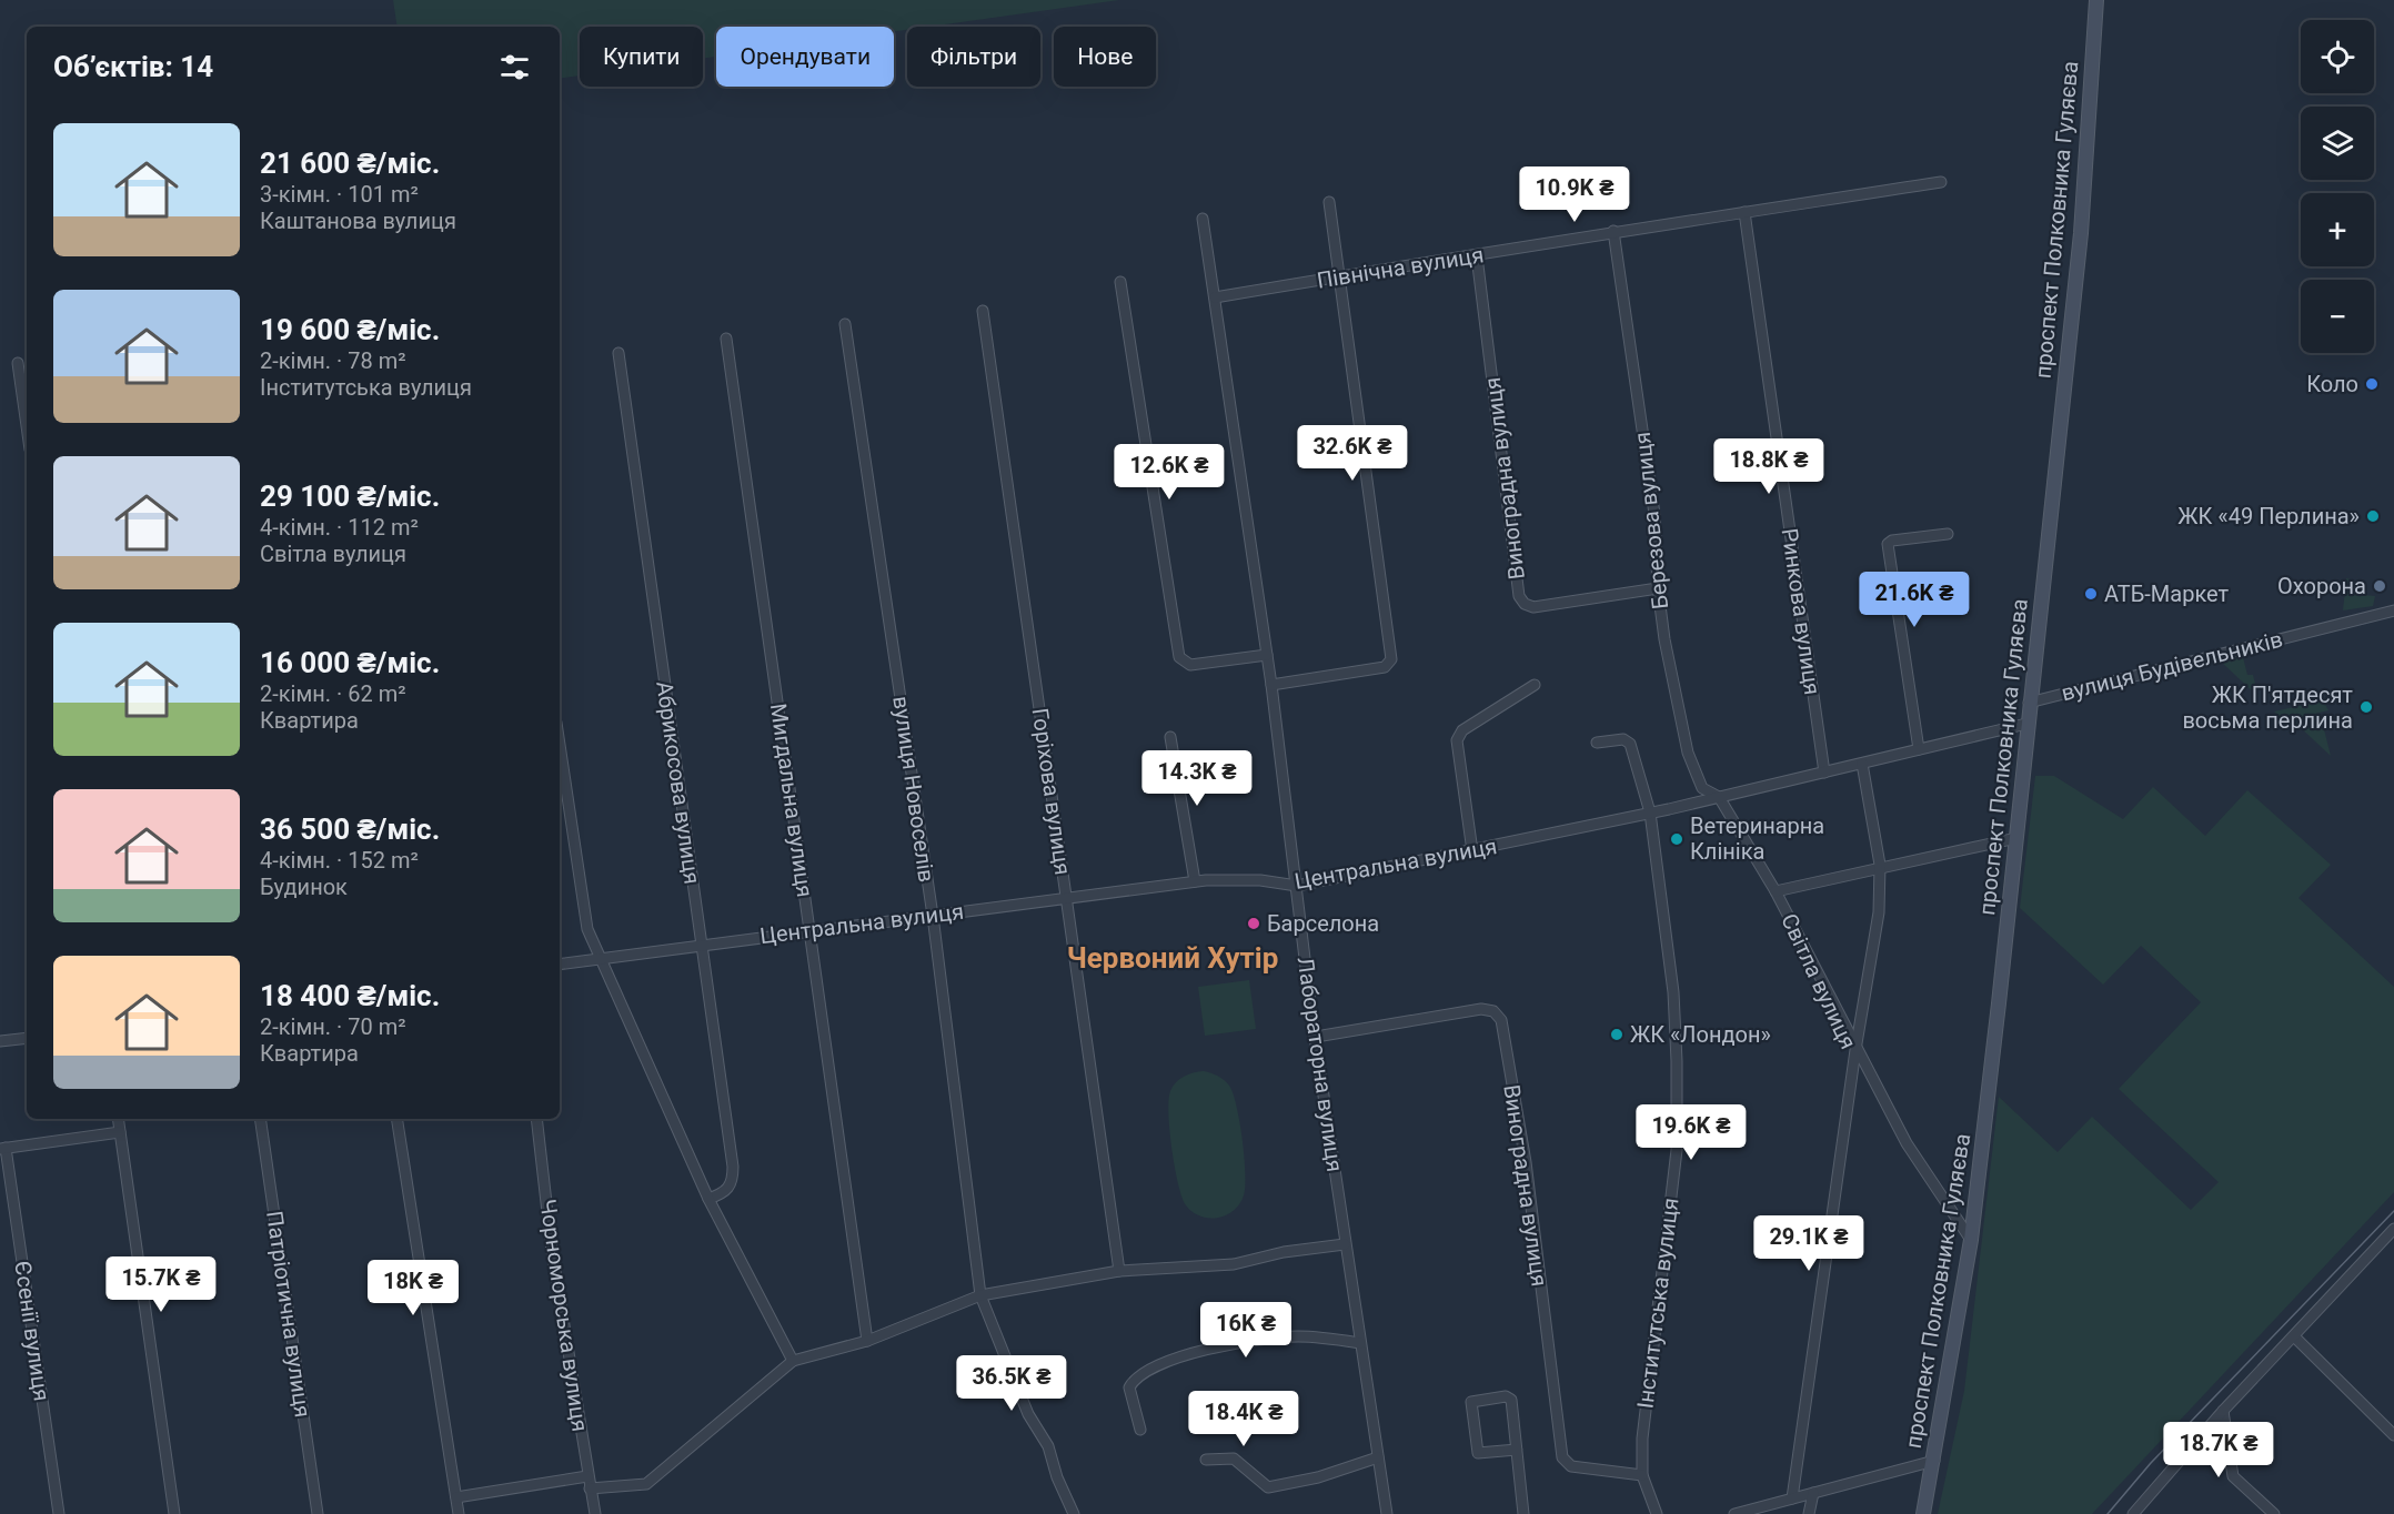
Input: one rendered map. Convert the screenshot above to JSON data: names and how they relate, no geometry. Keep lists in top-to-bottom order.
{
  "streets": {
    "main road": ["проспект Полковника Гуляєва"],
    "street": [
      "Північна вулиця",
      "Виноградна вулиця",
      "Березова вулиця",
      "Ринкова вулиця",
      "вулиця Будівельників",
      "Абрикосова вулиця",
      "вулиця Новоселів",
      "Горіхова вулиця",
      "Мигдальна вулиця",
      "Центральна вулиця",
      "Світла вулиця",
      "Лабораторна вулиця",
      "Інститутська вулиця",
      "Патріотична вулиця",
      "Чорноморська вулиця",
      "Єсенії вулиця"
    ]
  },
  "crossings": [
    ["проспект Полковника Гуляєва", "вулиця Будівельників"],
    ["проспект Полковника Гуляєва", "Центральна вулиця"],
    ["Північна вулиця", "Виноградна вулиця"],
    ["Північна вулиця", "Березова вулиця"],
    ["Північна вулиця", "Ринкова вулиця"],
    ["Північна вулиця", "Лабораторна вулиця"],
    ["Виноградна вулиця", "Березова вулиця"],
    ["Виноградна вулиця", "Лабораторна вулиця"],
    ["Виноградна вулиця", "Інститутська вулиця"],
    ["Березова вулиця", "Центральна вулиця"],
    ["Березова вулиця", "Світла вулиця"],
    ["Ринкова вулиця", "Центральна вулиця"],
    ["Абрикосова вулиця", "Центральна вулиця"],
    ["вулиця Новоселів", "Центральна вулиця"],
    ["Горіхова вулиця", "Центральна вулиця"],
    ["Мигдальна вулиця", "Центральна вулиця"],
    ["Центральна вулиця", "Світла вулиця"],
    ["Центральна вулиця", "Лабораторна вулиця"],
    ["Центральна вулиця", "Інститутська вулиця"]
  ],
  "districts": ["Червоний Хутір"],
  "places": [
    "Коло",
    "ЖК «49 Перлина»",
    "Охорона",
    "АТБ-Маркет",
    "ЖК П'ятдесят восьма перлина",
    "Ветеринарна Клініка",
    "Барселона",
    "ЖК «Лондон»"
  ],
  "page": {
    "map_buttons": ["+", "−"],
    "chip": [
      "Купити",
      "Орендувати",
      "Фільтри",
      "Нове"
    ],
    "heading": "Об’єктів: 14",
    "list": [
      {
        "name": "21 600 ₴/міс.",
        "note": "3-кімн. · 101 m² · Каштанова вулиця"
      },
      {
        "name": "19 600 ₴/міс.",
        "note": "2-кімн. · 78 m² · Інститутська вулиця"
      },
      {
        "name": "29 100 ₴/міс.",
        "note": "4-кімн. · 112 m² · Світла вулиця"
      },
      {
        "name": "16 000 ₴/міс.",
        "note": "2-кімн. · 62 m² · Квартира"
      },
      {
        "name": "36 500 ₴/міс.",
        "note": "4-кімн. · 152 m² · Будинок"
      },
      {
        "name": "18 400 ₴/міс.",
        "note": "2-кімн. · 70 m² · Квартира"
      }
    ],
    "price": [
      "10.9K ₴",
      "32.6K ₴",
      "18.8K ₴",
      "12.6K ₴",
      "21.6K ₴",
      "14.3K ₴",
      "19.6K ₴",
      "29.1K ₴",
      "15.7K ₴",
      "18K ₴",
      "16K ₴",
      "36.5K ₴",
      "18.4K ₴",
      "18.7K ₴"
    ]
  }
}
